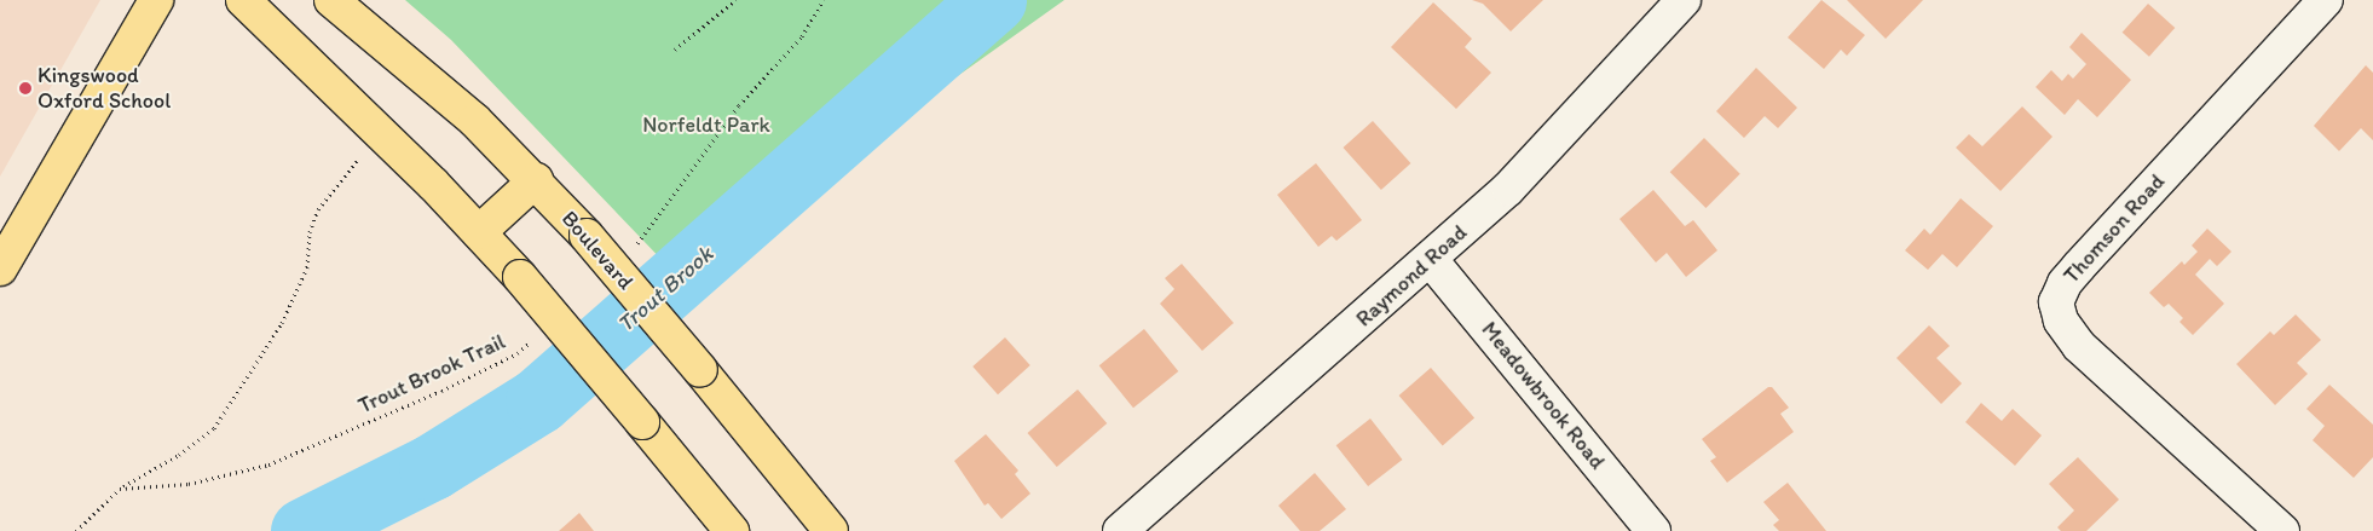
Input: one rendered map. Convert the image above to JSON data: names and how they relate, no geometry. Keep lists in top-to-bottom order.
{
  "streets": {
    "main road": ["Boulevard"],
    "street": ["Thomson Road", "Raymond Road", "Meadowbrook Road"],
    "path": ["Trout Brook Trail"]
  },
  "crossings": [
    ["Raymond Road", "Meadowbrook Road"]
  ],
  "water": ["Trout Brook"],
  "parks": ["Norfeldt Park"],
  "places": ["Kingswood Oxford School"]
}
